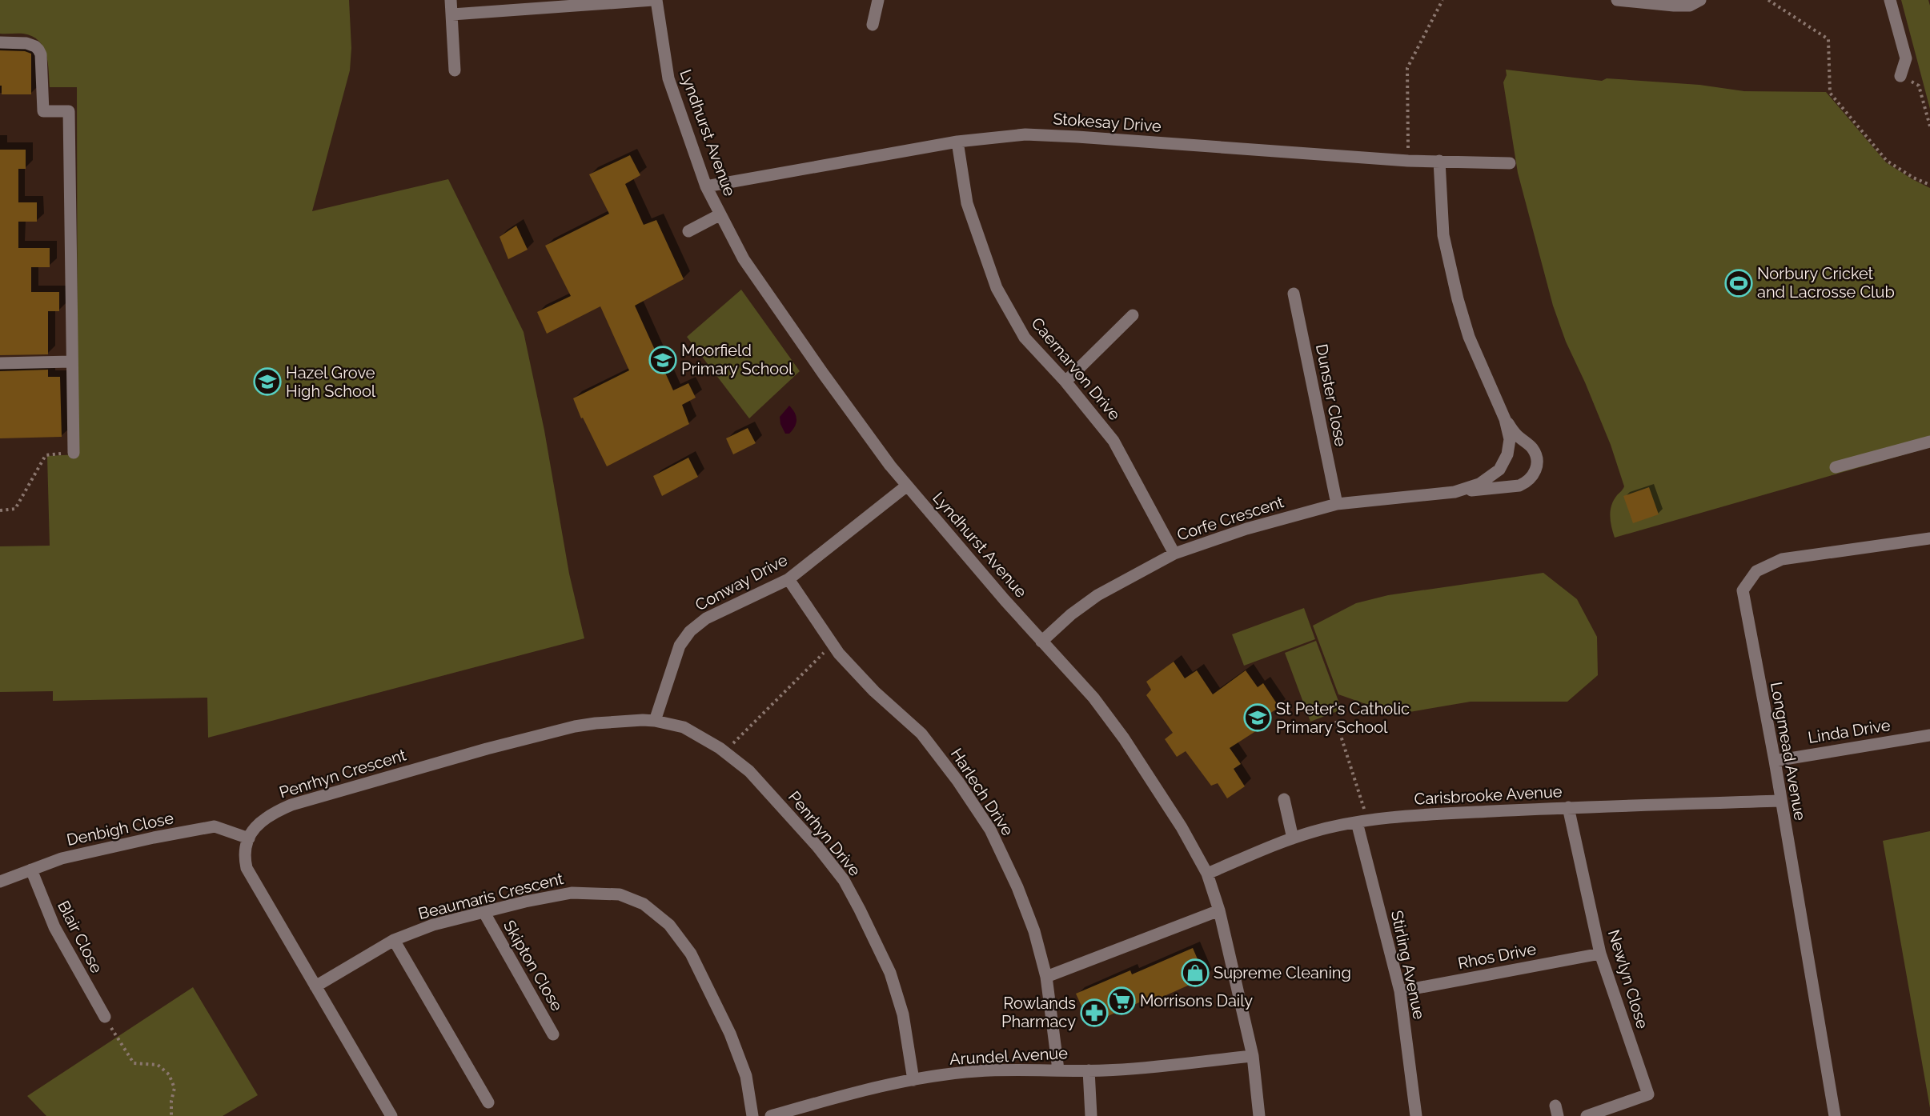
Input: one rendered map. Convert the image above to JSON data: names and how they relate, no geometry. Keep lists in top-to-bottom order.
{
  "streets": {
    "street": [
      "Stokesay Drive",
      "Lyndhurst Avenue",
      "Caernarvon Drive",
      "Dunster Close",
      "Corfe Crescent",
      "Conway Drive",
      "Linda Drive",
      "Longmead Avenue",
      "Penrhyn Crescent",
      "Harlech Drive",
      "Carisbrooke Avenue",
      "Denbigh Close",
      "Penrhyn Drive",
      "Beaumaris Crescent",
      "Blair Close",
      "Rhos Drive",
      "Stirling Avenue",
      "Skipton Close",
      "Newlyn Close",
      "Arundel Avenue"
    ]
  },
  "crossings": [
    ["Stokesay Drive", "Lyndhurst Avenue"],
    ["Stokesay Drive", "Caernarvon Drive"],
    ["Stokesay Drive", "Corfe Crescent"],
    ["Lyndhurst Avenue", "Corfe Crescent"],
    ["Lyndhurst Avenue", "Conway Drive"],
    ["Lyndhurst Avenue", "Carisbrooke Avenue"],
    ["Lyndhurst Avenue", "Arundel Avenue"],
    ["Caernarvon Drive", "Corfe Crescent"],
    ["Dunster Close", "Corfe Crescent"],
    ["Conway Drive", "Penrhyn Crescent"],
    ["Conway Drive", "Harlech Drive"],
    ["Conway Drive", "Penrhyn Drive"],
    ["Linda Drive", "Longmead Avenue"],
    ["Longmead Avenue", "Carisbrooke Avenue"],
    ["Penrhyn Crescent", "Denbigh Close"],
    ["Penrhyn Crescent", "Penrhyn Drive"],
    ["Harlech Drive", "Arundel Avenue"],
    ["Carisbrooke Avenue", "Stirling Avenue"],
    ["Carisbrooke Avenue", "Newlyn Close"],
    ["Denbigh Close", "Blair Close"],
    ["Penrhyn Drive", "Arundel Avenue"],
    ["Beaumaris Crescent", "Skipton Close"],
    ["Rhos Drive", "Stirling Avenue"],
    ["Rhos Drive", "Newlyn Close"]
  ],
  "places": {
    "sports": ["Norbury Cricket and Lacrosse Club"],
    "school or university": ["Moorfield Primary School", "Hazel Grove High School", "St Peter's Catholic Primary School"],
    "shop": ["Supreme Cleaning"],
    "supermarket": ["Morrisons Daily"],
    "pharmacy": ["Rowlands Pharmacy"]
  }
}
